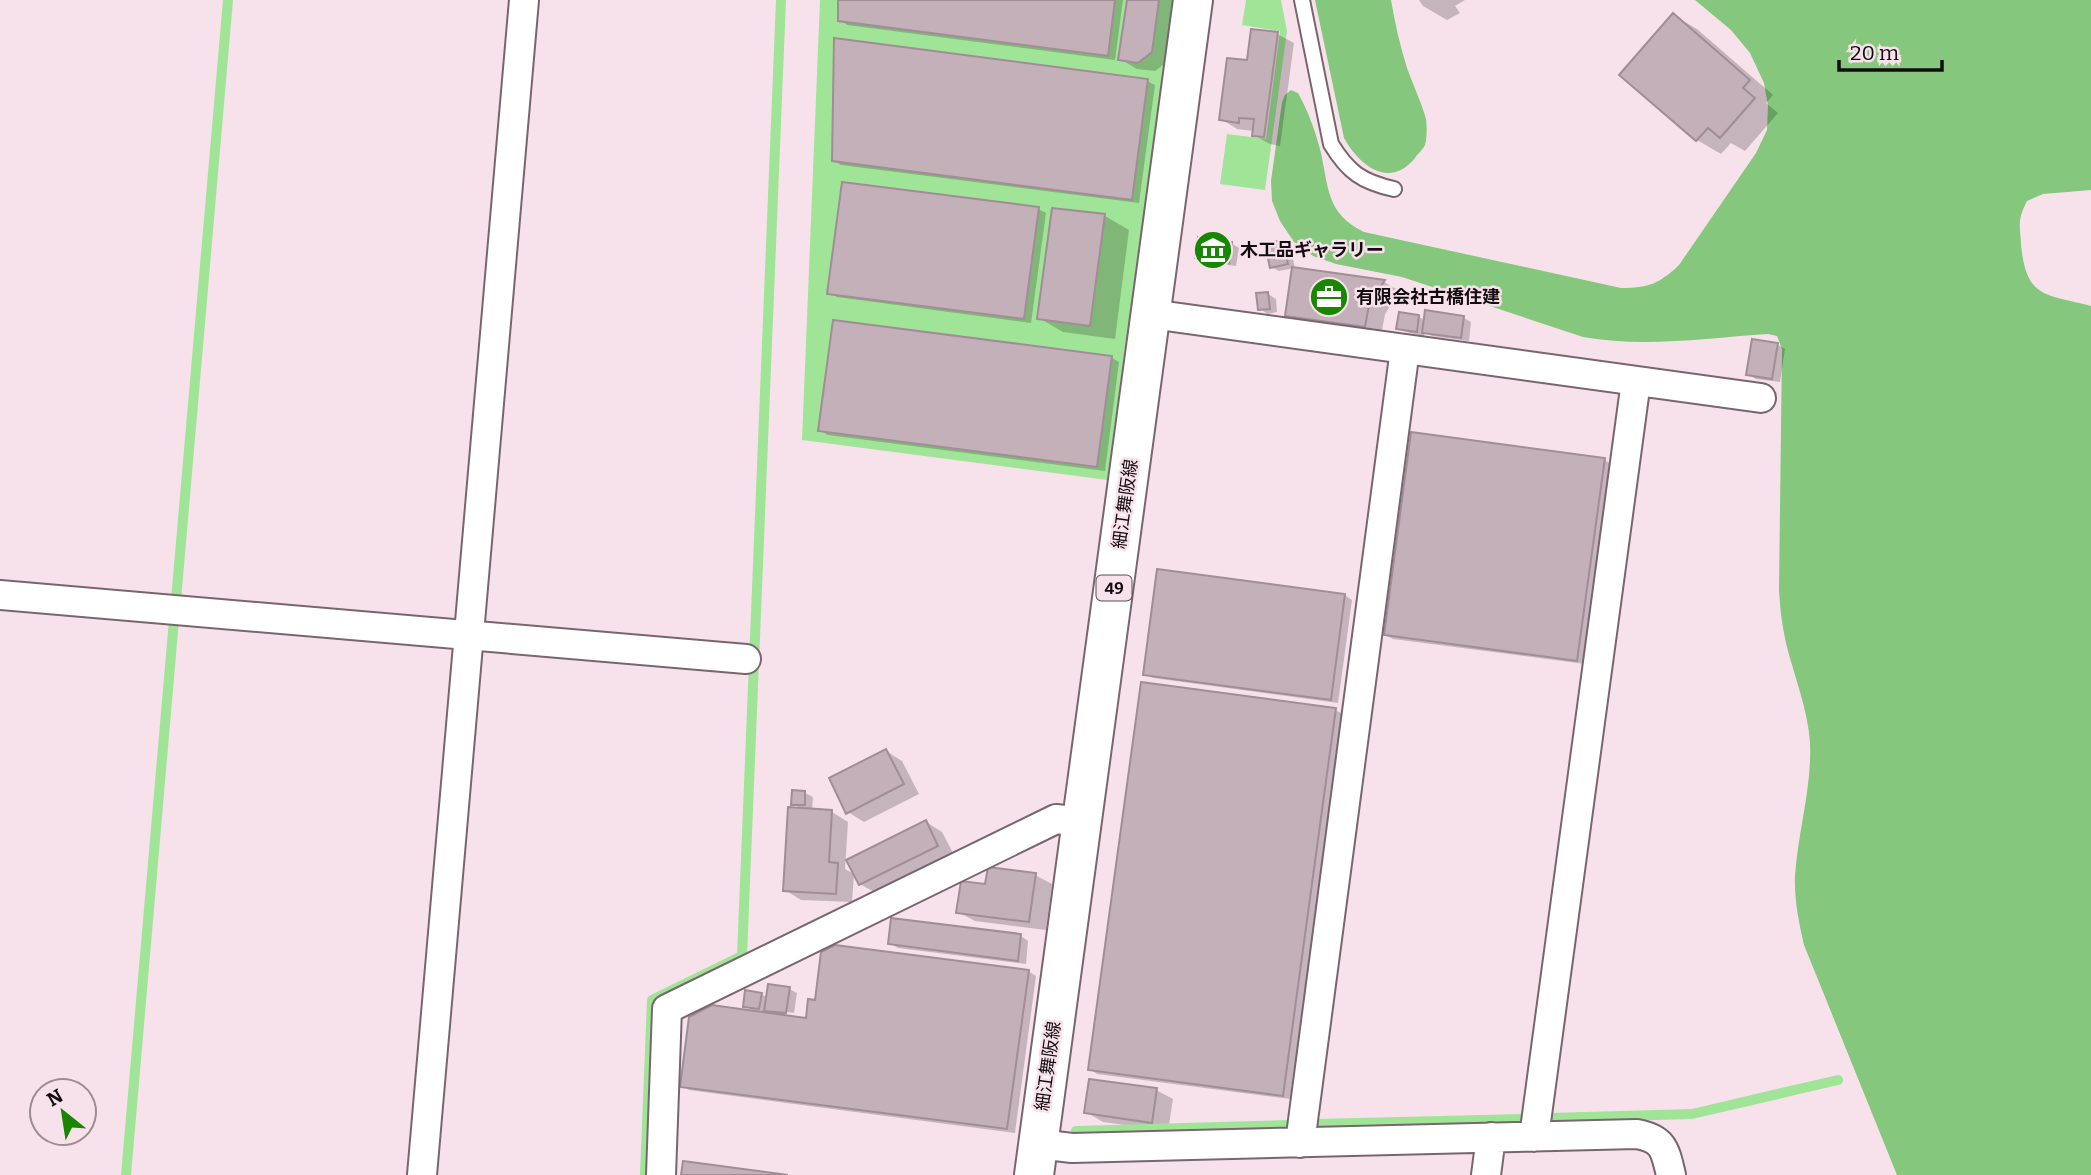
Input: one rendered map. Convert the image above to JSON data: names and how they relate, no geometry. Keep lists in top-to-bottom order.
{
  "streets": {
    "main road": ["細江舞阪線", "49"]
  },
  "places": {
    "museum": ["木工品ギャラリー"],
    "office": ["有限会社古橋住建"]
  },
  "scale_bar": "20 m",
  "north": "top left"
}
